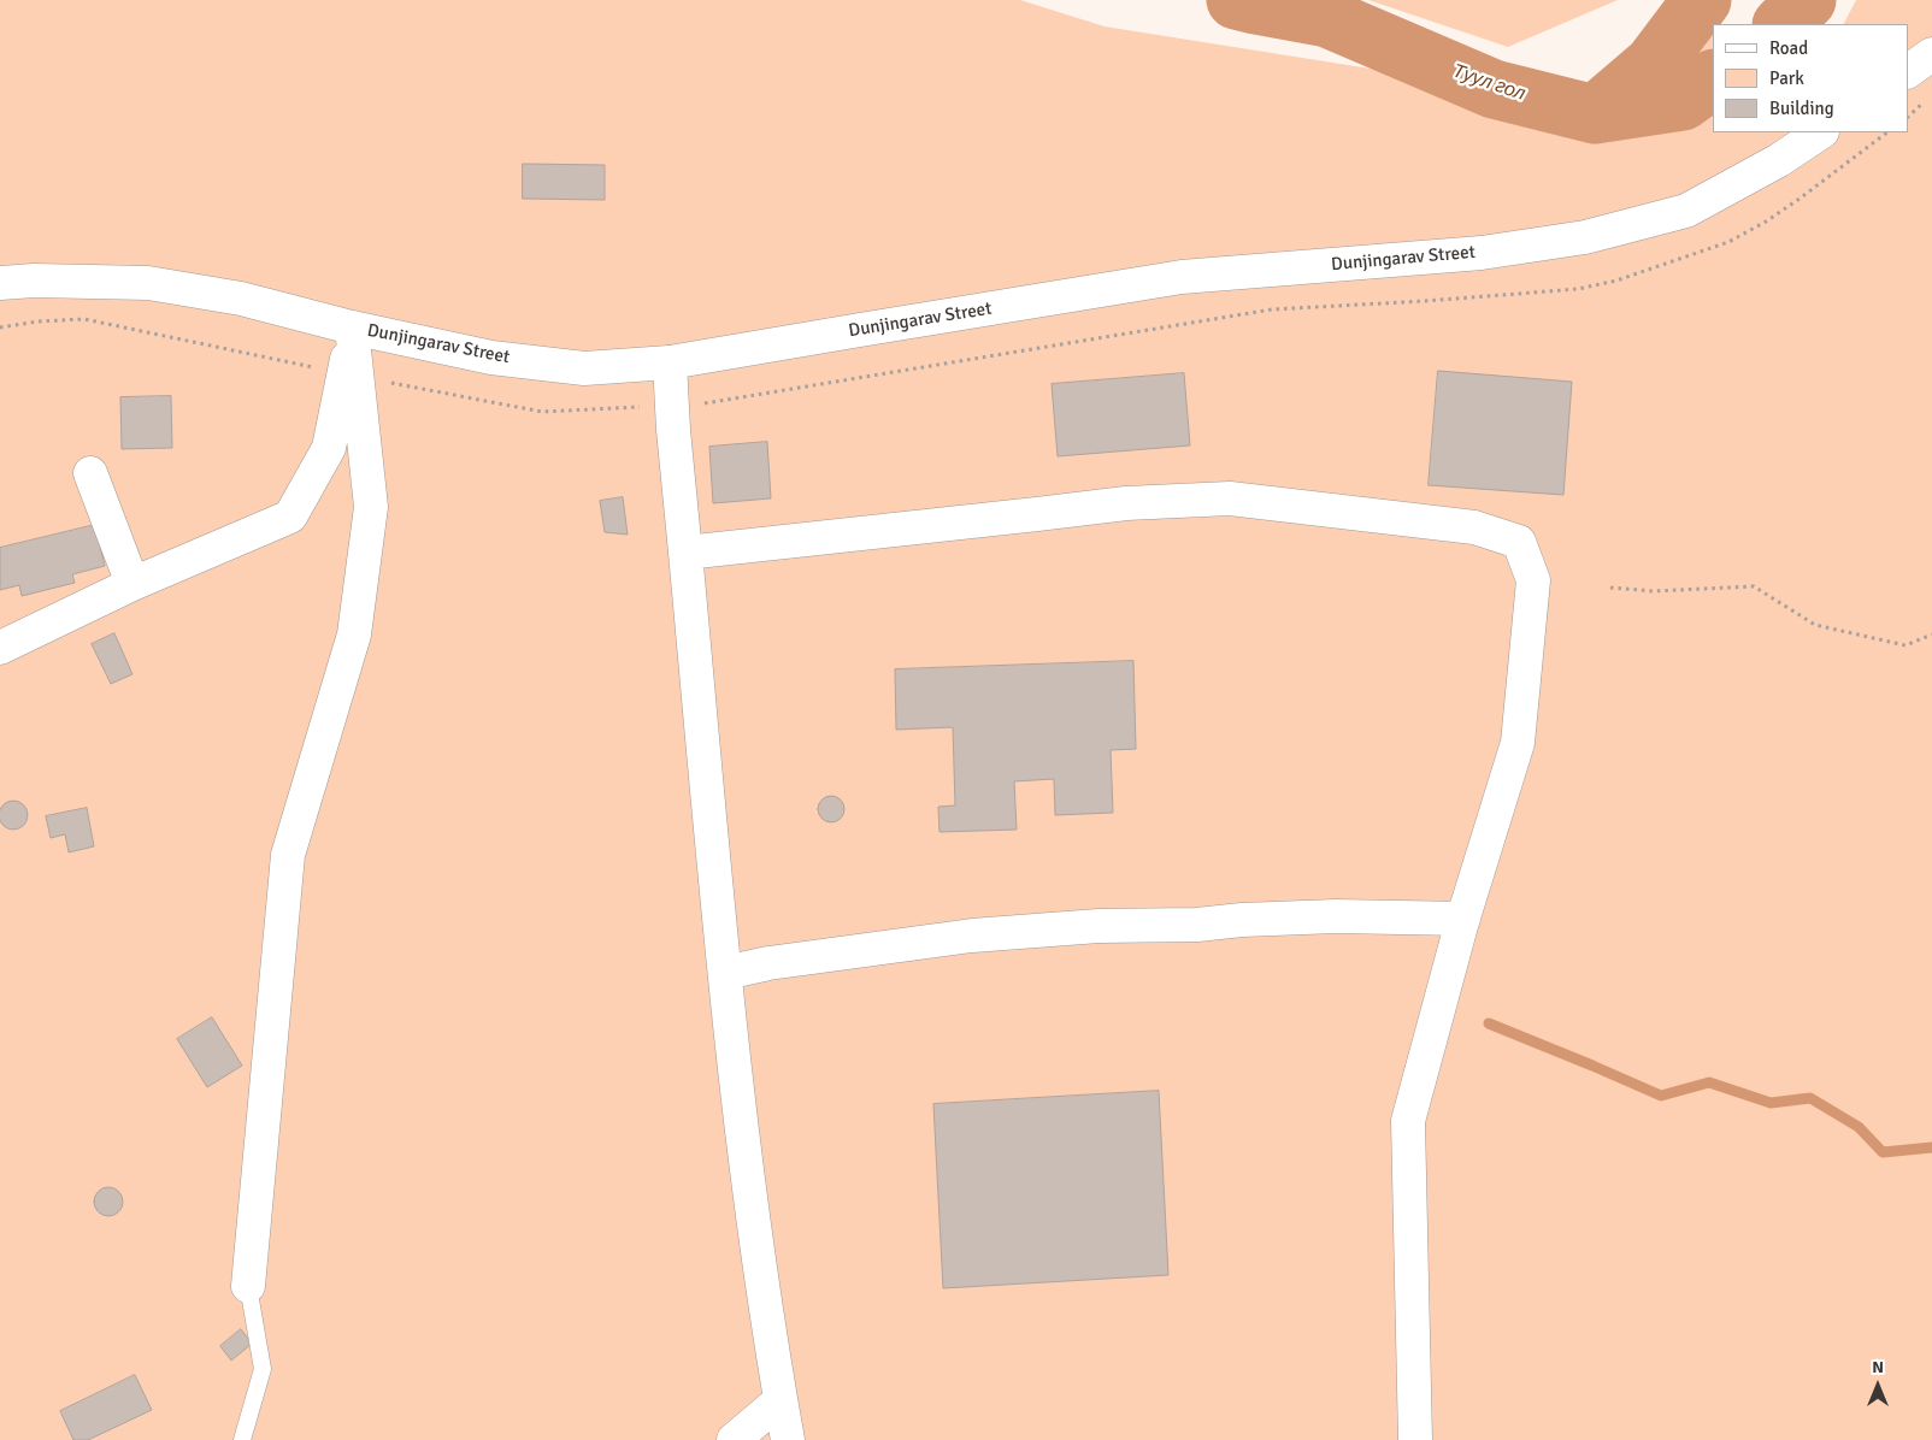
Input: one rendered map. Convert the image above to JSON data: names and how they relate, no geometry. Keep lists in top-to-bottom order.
{
  "streets": {
    "street": ["Dunjingarav Street"]
  },
  "water": ["Туул гол"],
  "legend": ["Road", "Park", "Building"],
  "north": "top"
}
